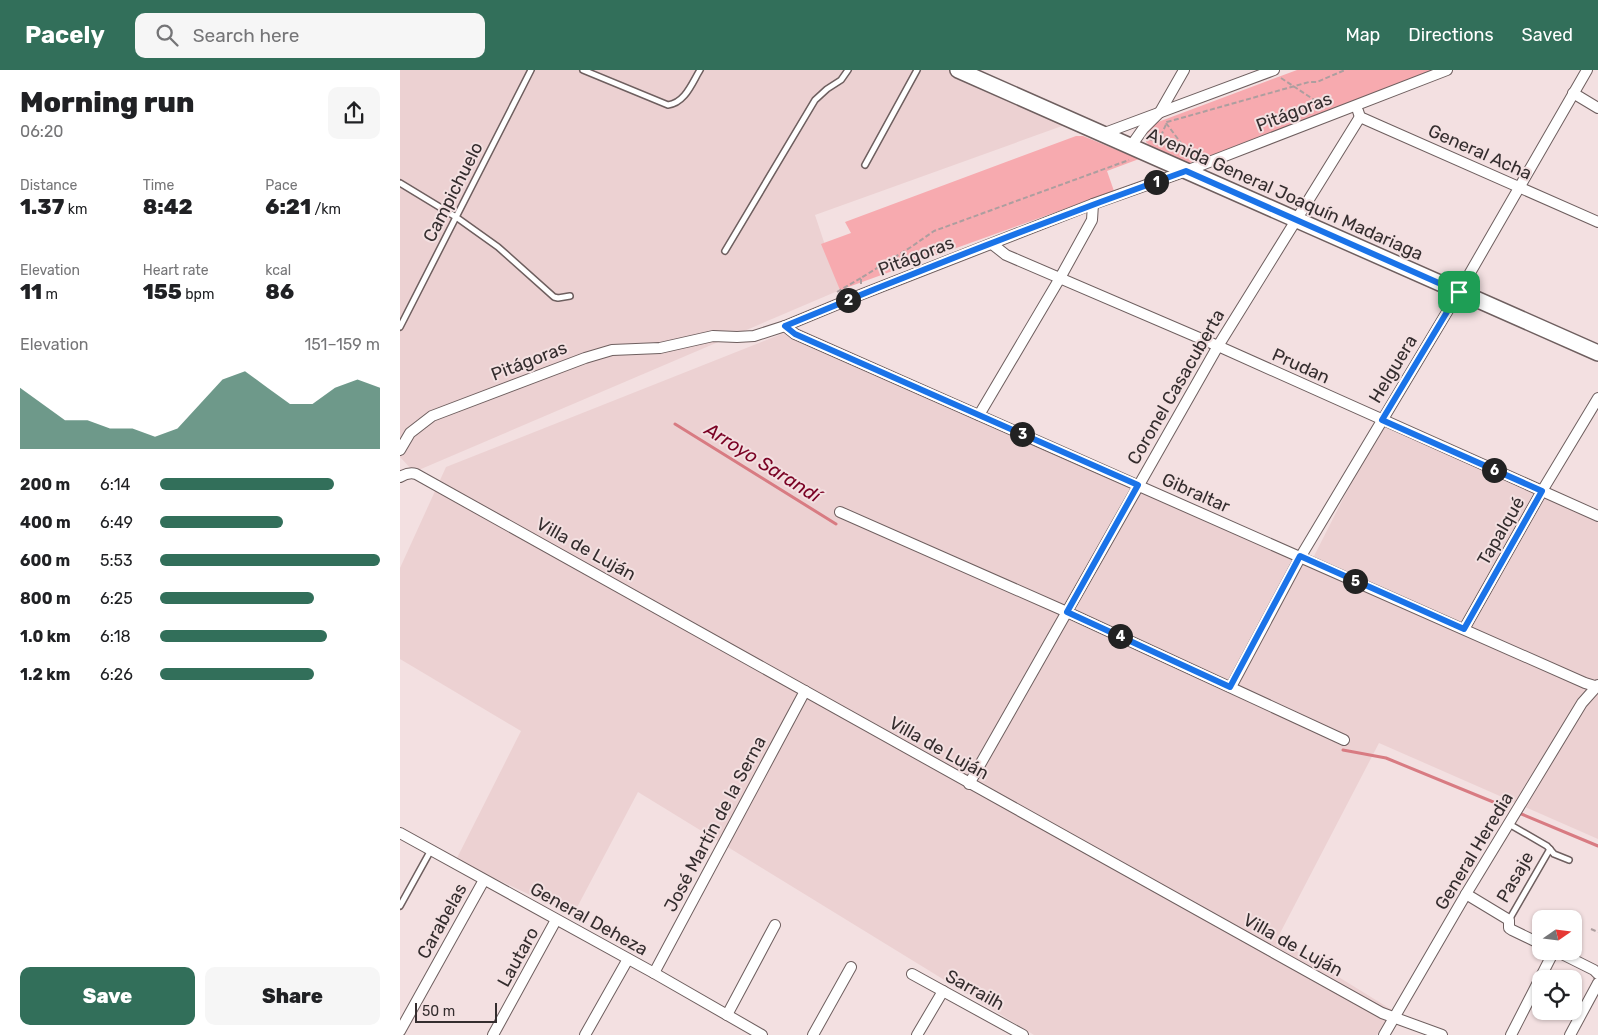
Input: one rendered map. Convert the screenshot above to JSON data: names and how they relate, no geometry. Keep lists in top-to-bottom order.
{
  "streets": {
    "main road": ["Avenida General Joaquín Madariaga"],
    "street": [
      "Pitágoras",
      "General Acha",
      "Prudan",
      "Helguera",
      "Coronel Casacuberta",
      "Gibraltar",
      "Tapalqué",
      "Villa de Luján",
      "José Martín de la Serna",
      "General Heredia",
      "Pasaje",
      "General Deheza",
      "Carabelas",
      "Lautaro",
      "Sarrailh"
    ],
    "lane": ["Campichuelo"]
  },
  "crossings": [
    ["Pitágoras", "Avenida General Joaquín Madariaga"],
    ["Pitágoras", "Prudan"],
    ["Pitágoras", "Gibraltar"],
    ["General Acha", "Helguera"],
    ["General Acha", "Coronel Casacuberta"],
    ["Avenida General Joaquín Madariaga", "Helguera"],
    ["Avenida General Joaquín Madariaga", "Coronel Casacuberta"],
    ["Prudan", "Helguera"],
    ["Prudan", "Coronel Casacuberta"],
    ["Prudan", "Tapalqué"],
    ["Helguera", "Gibraltar"],
    ["Coronel Casacuberta", "Gibraltar"],
    ["Coronel Casacuberta", "Villa de Luján"],
    ["Gibraltar", "Tapalqué"],
    ["Gibraltar", "General Heredia"],
    ["Villa de Luján", "José Martín de la Serna"],
    ["Villa de Luján", "General Heredia"],
    ["José Martín de la Serna", "General Deheza"],
    ["General Heredia", "Pasaje"],
    ["General Deheza", "Carabelas"],
    ["General Deheza", "Lautaro"]
  ],
  "water": ["Arroyo Sarandí"],
  "scale_bar": "50 m",
  "north": "right",
  "page": {
    "header": "Pacely",
    "search": "Search here",
    "nav": ["Map", "Directions", "Saved"],
    "heading": ["Morning run", "06:20"],
    "stats": [
      ["Distance", "1.37 km"],
      ["Time", "8:42"],
      ["Pace", "6:21 /km"],
      ["Elevation", "11 m"],
      ["Heart rate", "155 bpm"],
      ["kcal", "86"]
    ],
    "pins": [
      "1",
      "2",
      "3",
      "6",
      "5",
      "4"
    ],
    "chart": ["Elevation", "151–159 m"],
    "list": [
      {
        "name": "200 m",
        "note": "6:14"
      },
      {
        "name": "400 m",
        "note": "6:49"
      },
      {
        "name": "600 m",
        "note": "5:53"
      },
      {
        "name": "800 m",
        "note": "6:25"
      },
      {
        "name": "1.0 km",
        "note": "6:18"
      },
      {
        "name": "1.2 km",
        "note": "6:26"
      }
    ],
    "buttons": ["Save", "Share"],
    "scale": "50 m"
  }
}
